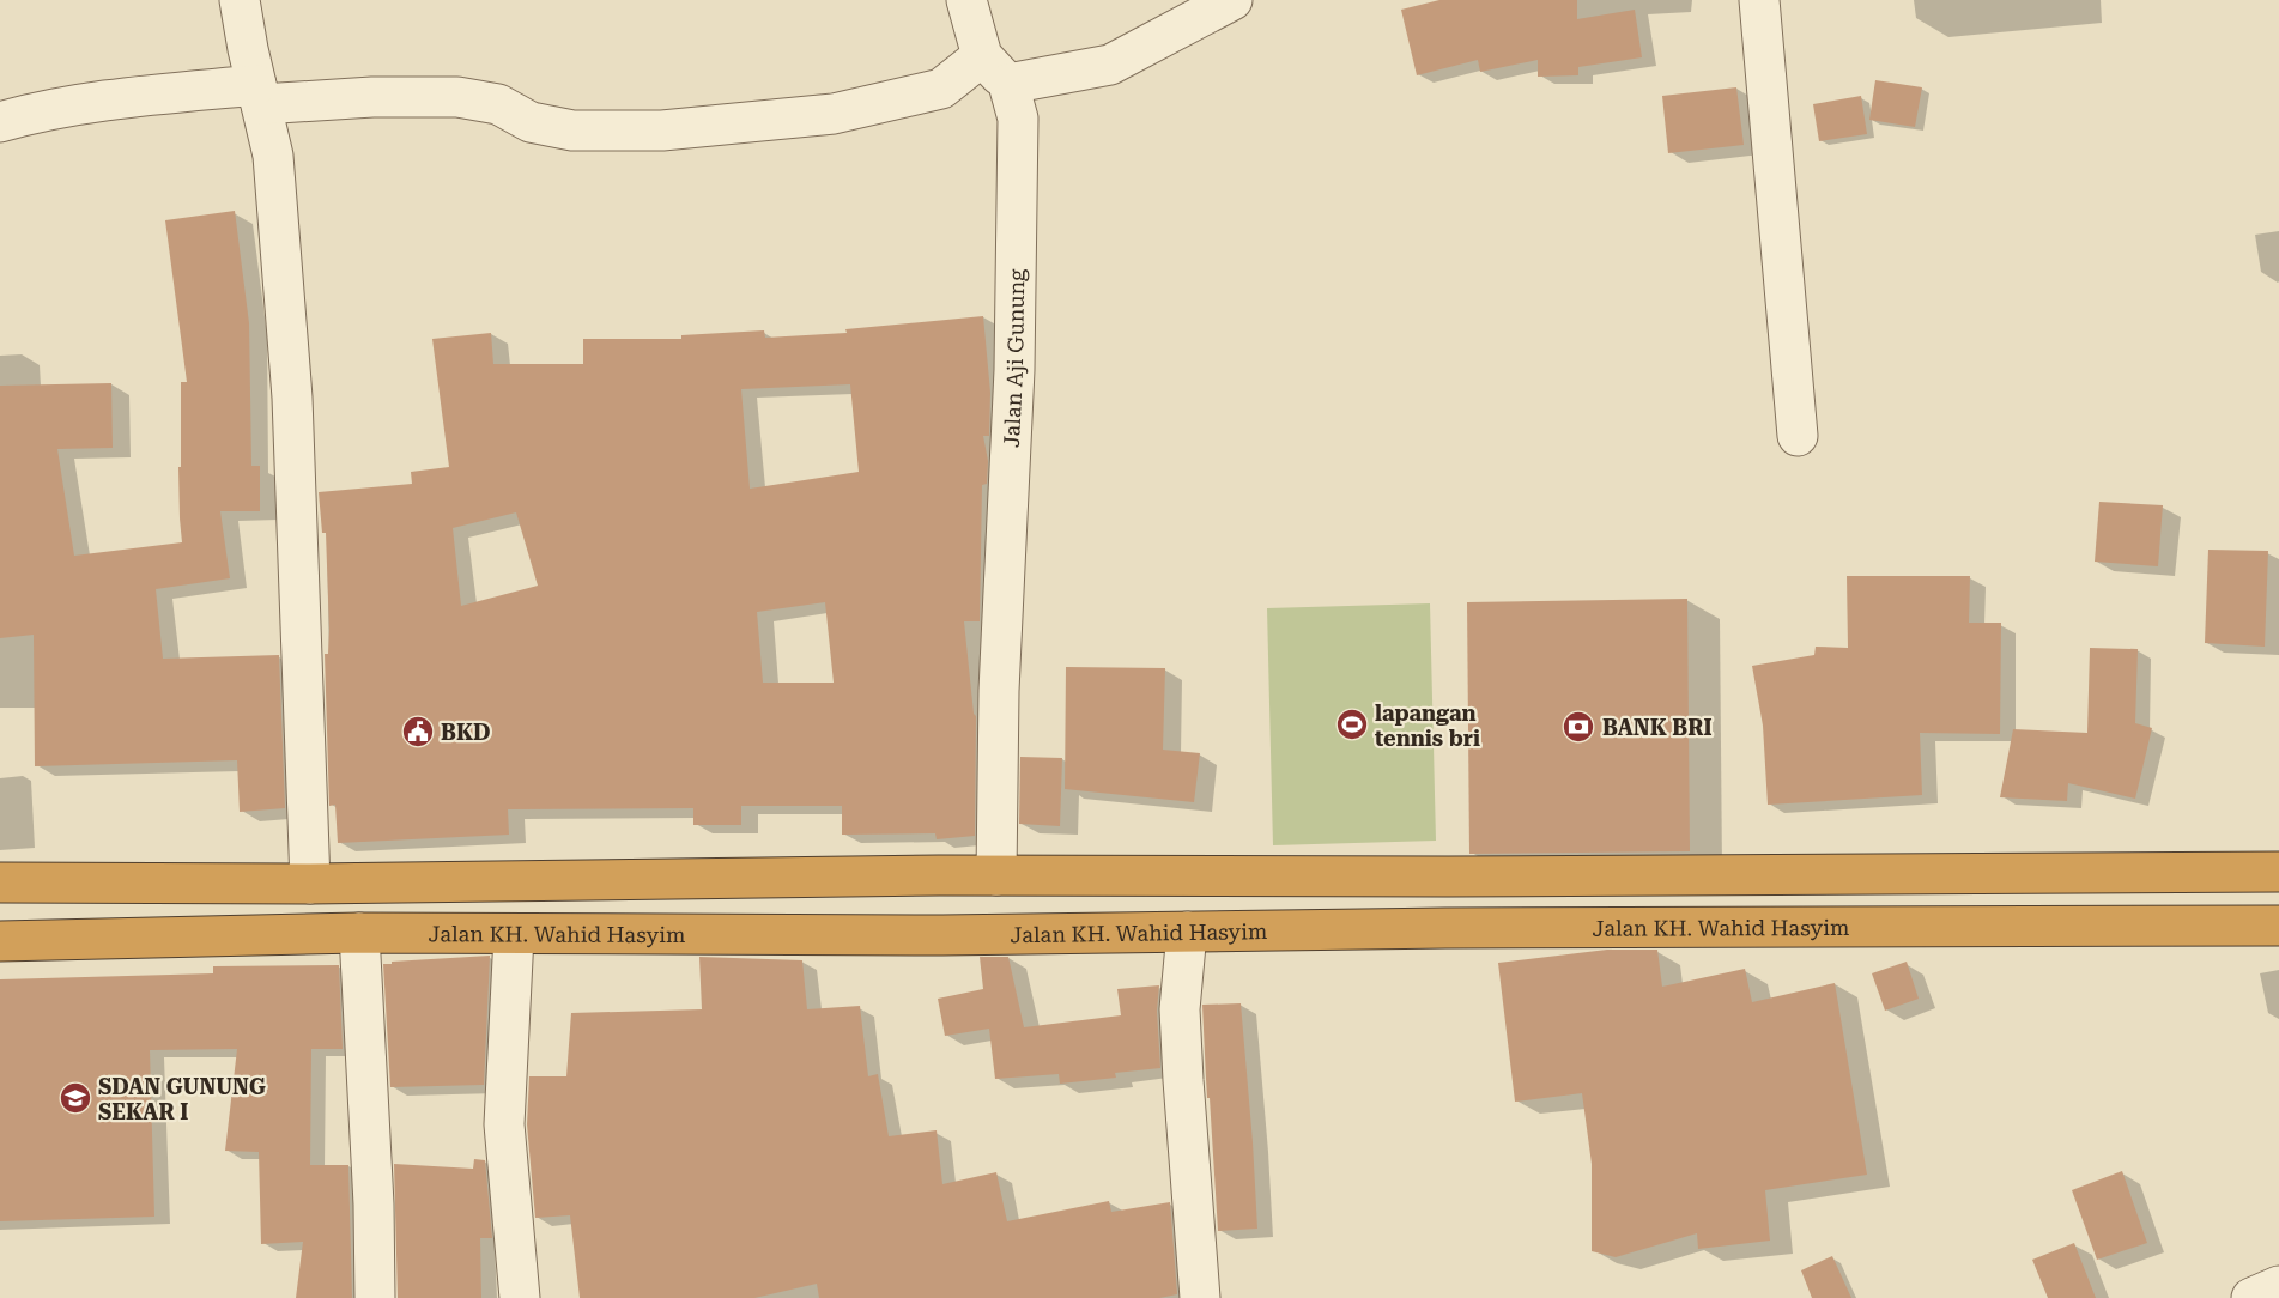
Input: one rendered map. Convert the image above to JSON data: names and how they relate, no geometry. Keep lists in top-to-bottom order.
{
  "streets": {
    "highway": ["Jalan KH. Wahid Hasyim"],
    "street": ["Jalan Aji Gunung"]
  },
  "places": {
    "sports": ["lapangan tennis bri"],
    "bank": ["BANK BRI"],
    "public building": ["BKD"],
    "school or university": ["SDAN GUNUNG SEKAR I"]
  }
}
